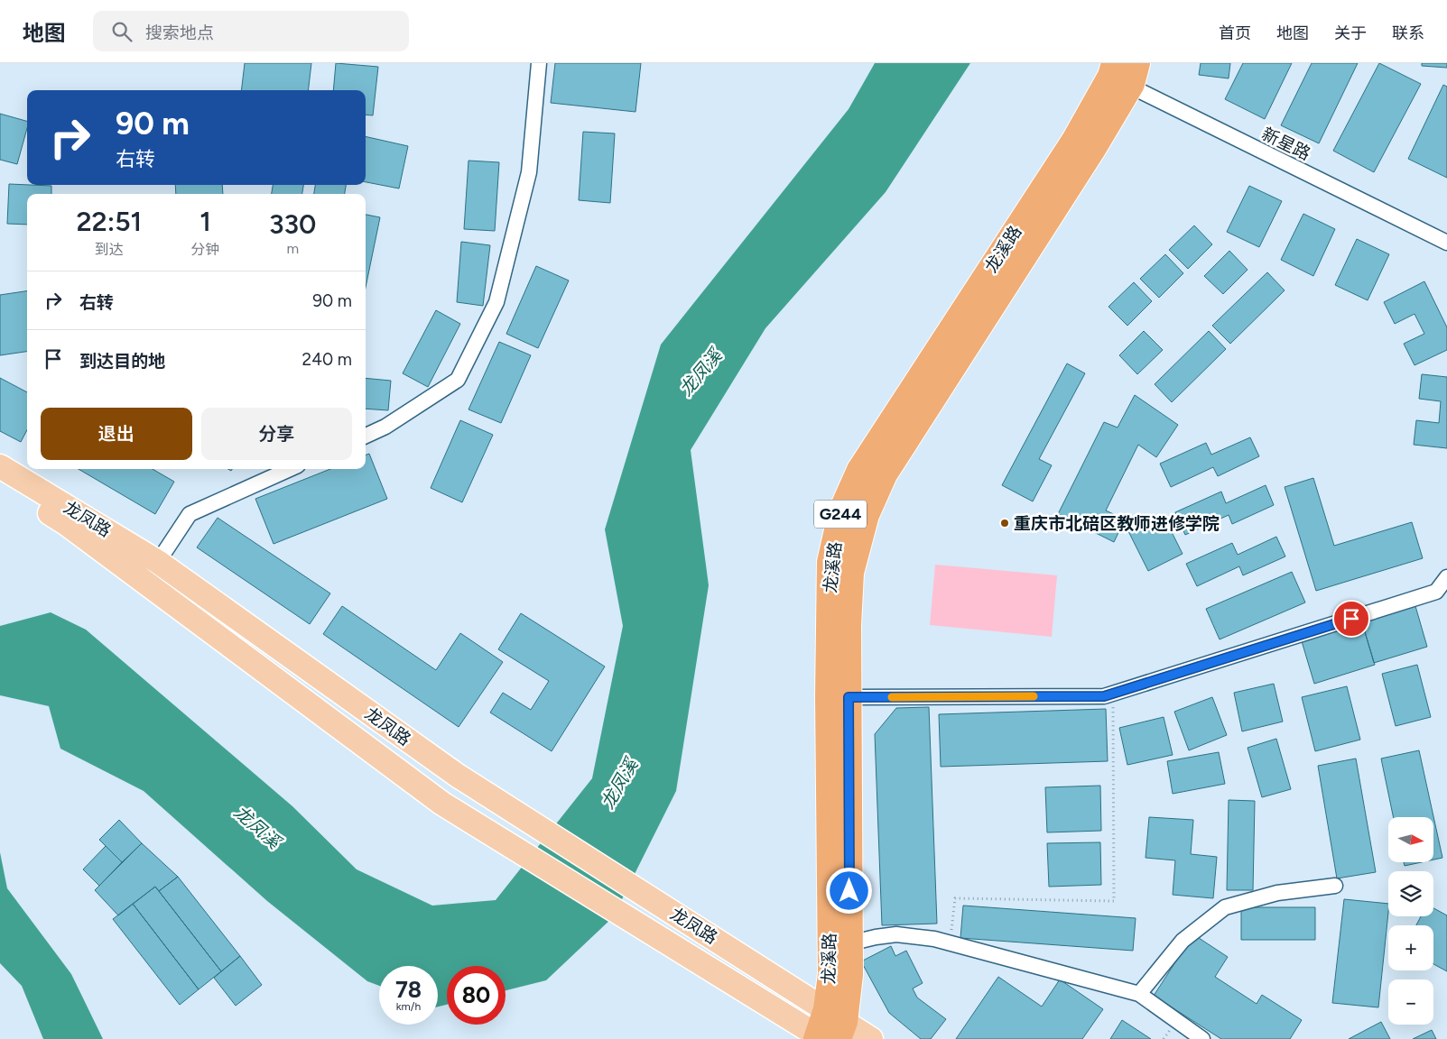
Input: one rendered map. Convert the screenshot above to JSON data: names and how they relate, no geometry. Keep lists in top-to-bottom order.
{
  "streets": {
    "highway": ["龙溪路", "G244"],
    "main road": ["龙凤路"],
    "street": ["新星路"]
  },
  "crossings": [
    ["新星路", "龙溪路"],
    ["龙溪路", "龙凤路"]
  ],
  "water": ["龙凤溪"],
  "places": ["重庆市北碚区教师进修学院"],
  "north": "right",
  "page": {
    "header": "地图",
    "search": "搜索地点",
    "nav": [
      "首页",
      "地图",
      "关于",
      "联系"
    ],
    "turn": ["90 m", "右转"],
    "eta": [
      "22:51",
      "到达",
      "1",
      "分钟",
      "330",
      "m"
    ],
    "list": [
      {
        "name": "右转",
        "value": "90 m"
      },
      {
        "name": "到达目的地",
        "value": "240 m"
      }
    ],
    "buttons": ["退出", "分享"],
    "map_buttons": ["+", "−"],
    "speed": "78 km/h",
    "limit": "80"
  }
}
